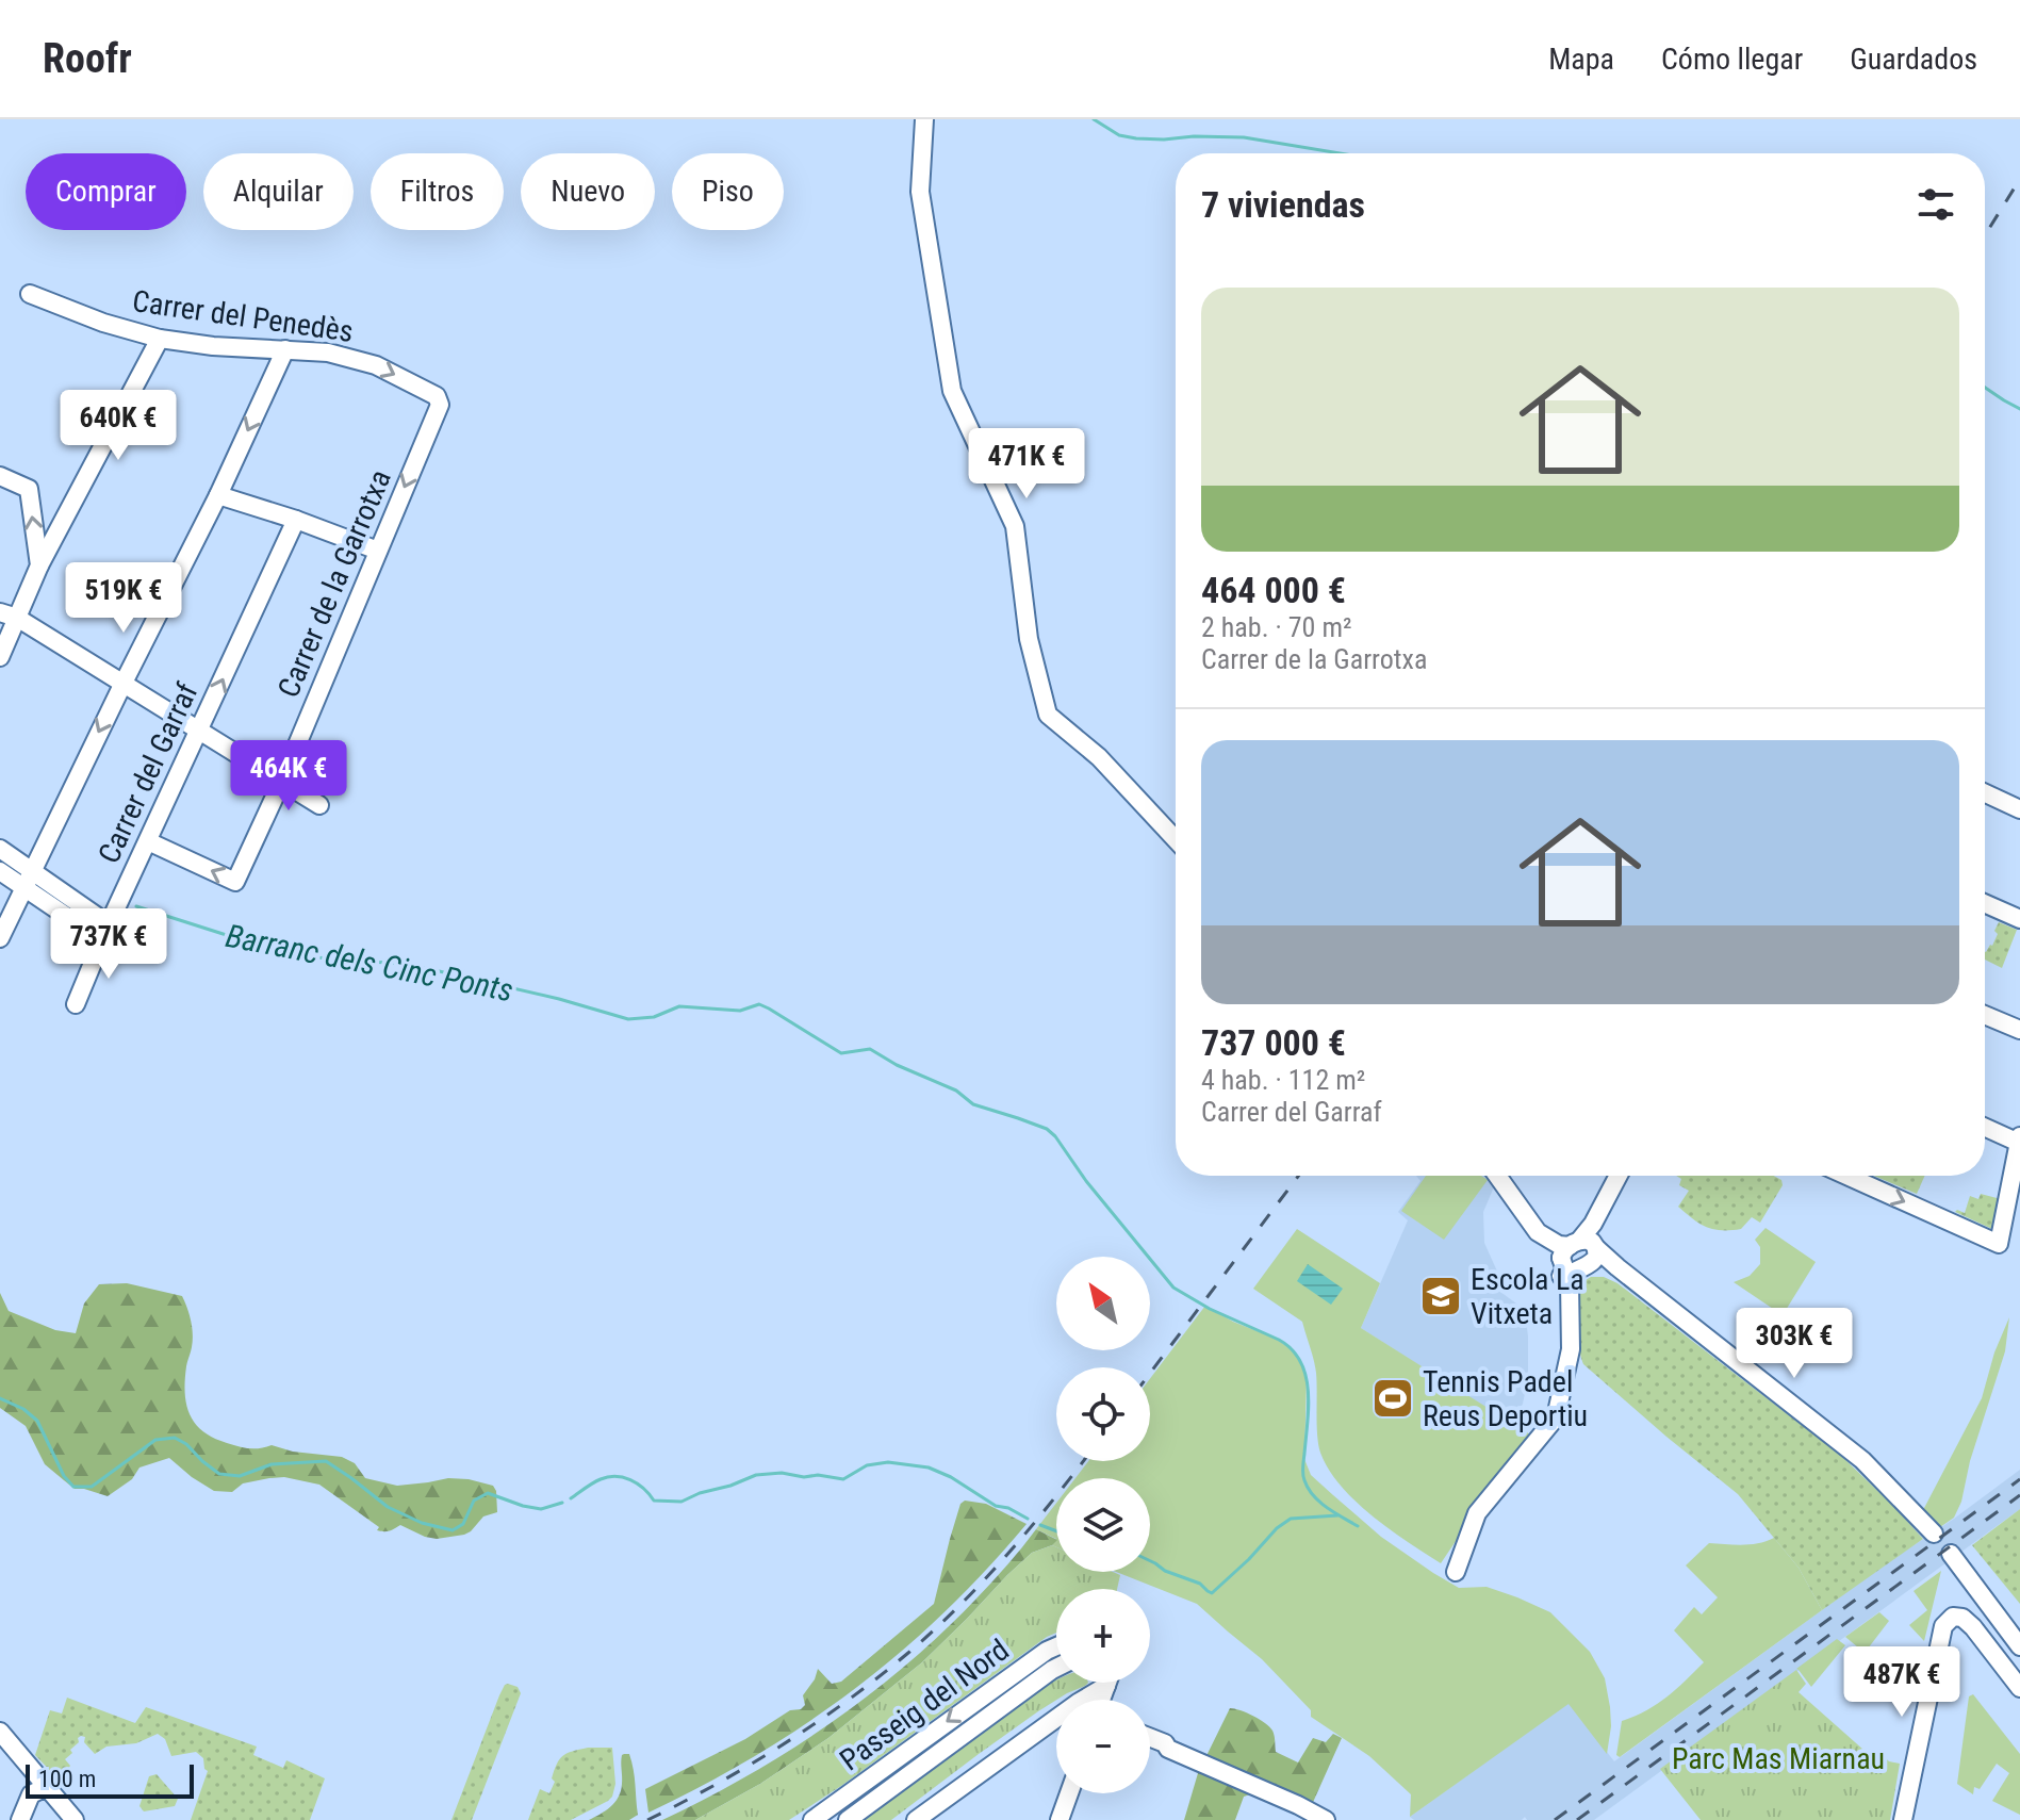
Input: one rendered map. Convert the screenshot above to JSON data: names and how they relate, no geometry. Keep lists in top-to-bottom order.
{
  "streets": {
    "street": [
      "Carrer del Penedès",
      "Carrer de la Garrotxa",
      "Carrer del Garraf",
      "Passeig del Nord"
    ]
  },
  "crossings": [
    ["Carrer del Penedès", "Carrer de la Garrotxa"],
    ["Carrer de la Garrotxa", "Carrer del Garraf"]
  ],
  "one_way": ["Carrer del Penedès"],
  "water": ["Barranc dels Cinc Ponts"],
  "parks": ["Parc Mas Miarnau"],
  "places": {
    "school or university": ["Escola La Vitxeta"],
    "sports": ["Tennis Padel Reus Deportiu"]
  },
  "scale_bar": "100 m",
  "north": "top left",
  "page": {
    "header": "Roofr",
    "nav": ["Mapa", "Cómo llegar", "Guardados"],
    "chip": [
      "Comprar",
      "Alquilar",
      "Filtros",
      "Nuevo",
      "Piso"
    ],
    "heading": "7 viviendas",
    "list": [
      {
        "name": "464 000 €",
        "note": "2 hab. · 70 m² · Carrer de la Garrotxa"
      },
      {
        "name": "737 000 €",
        "note": "4 hab. · 112 m² · Carrer del Garraf"
      }
    ],
    "price": [
      "640K €",
      "471K €",
      "519K €",
      "464K €",
      "737K €",
      "303K €",
      "487K €"
    ],
    "map_buttons": ["+", "−"],
    "scale": "100 m"
  }
}
